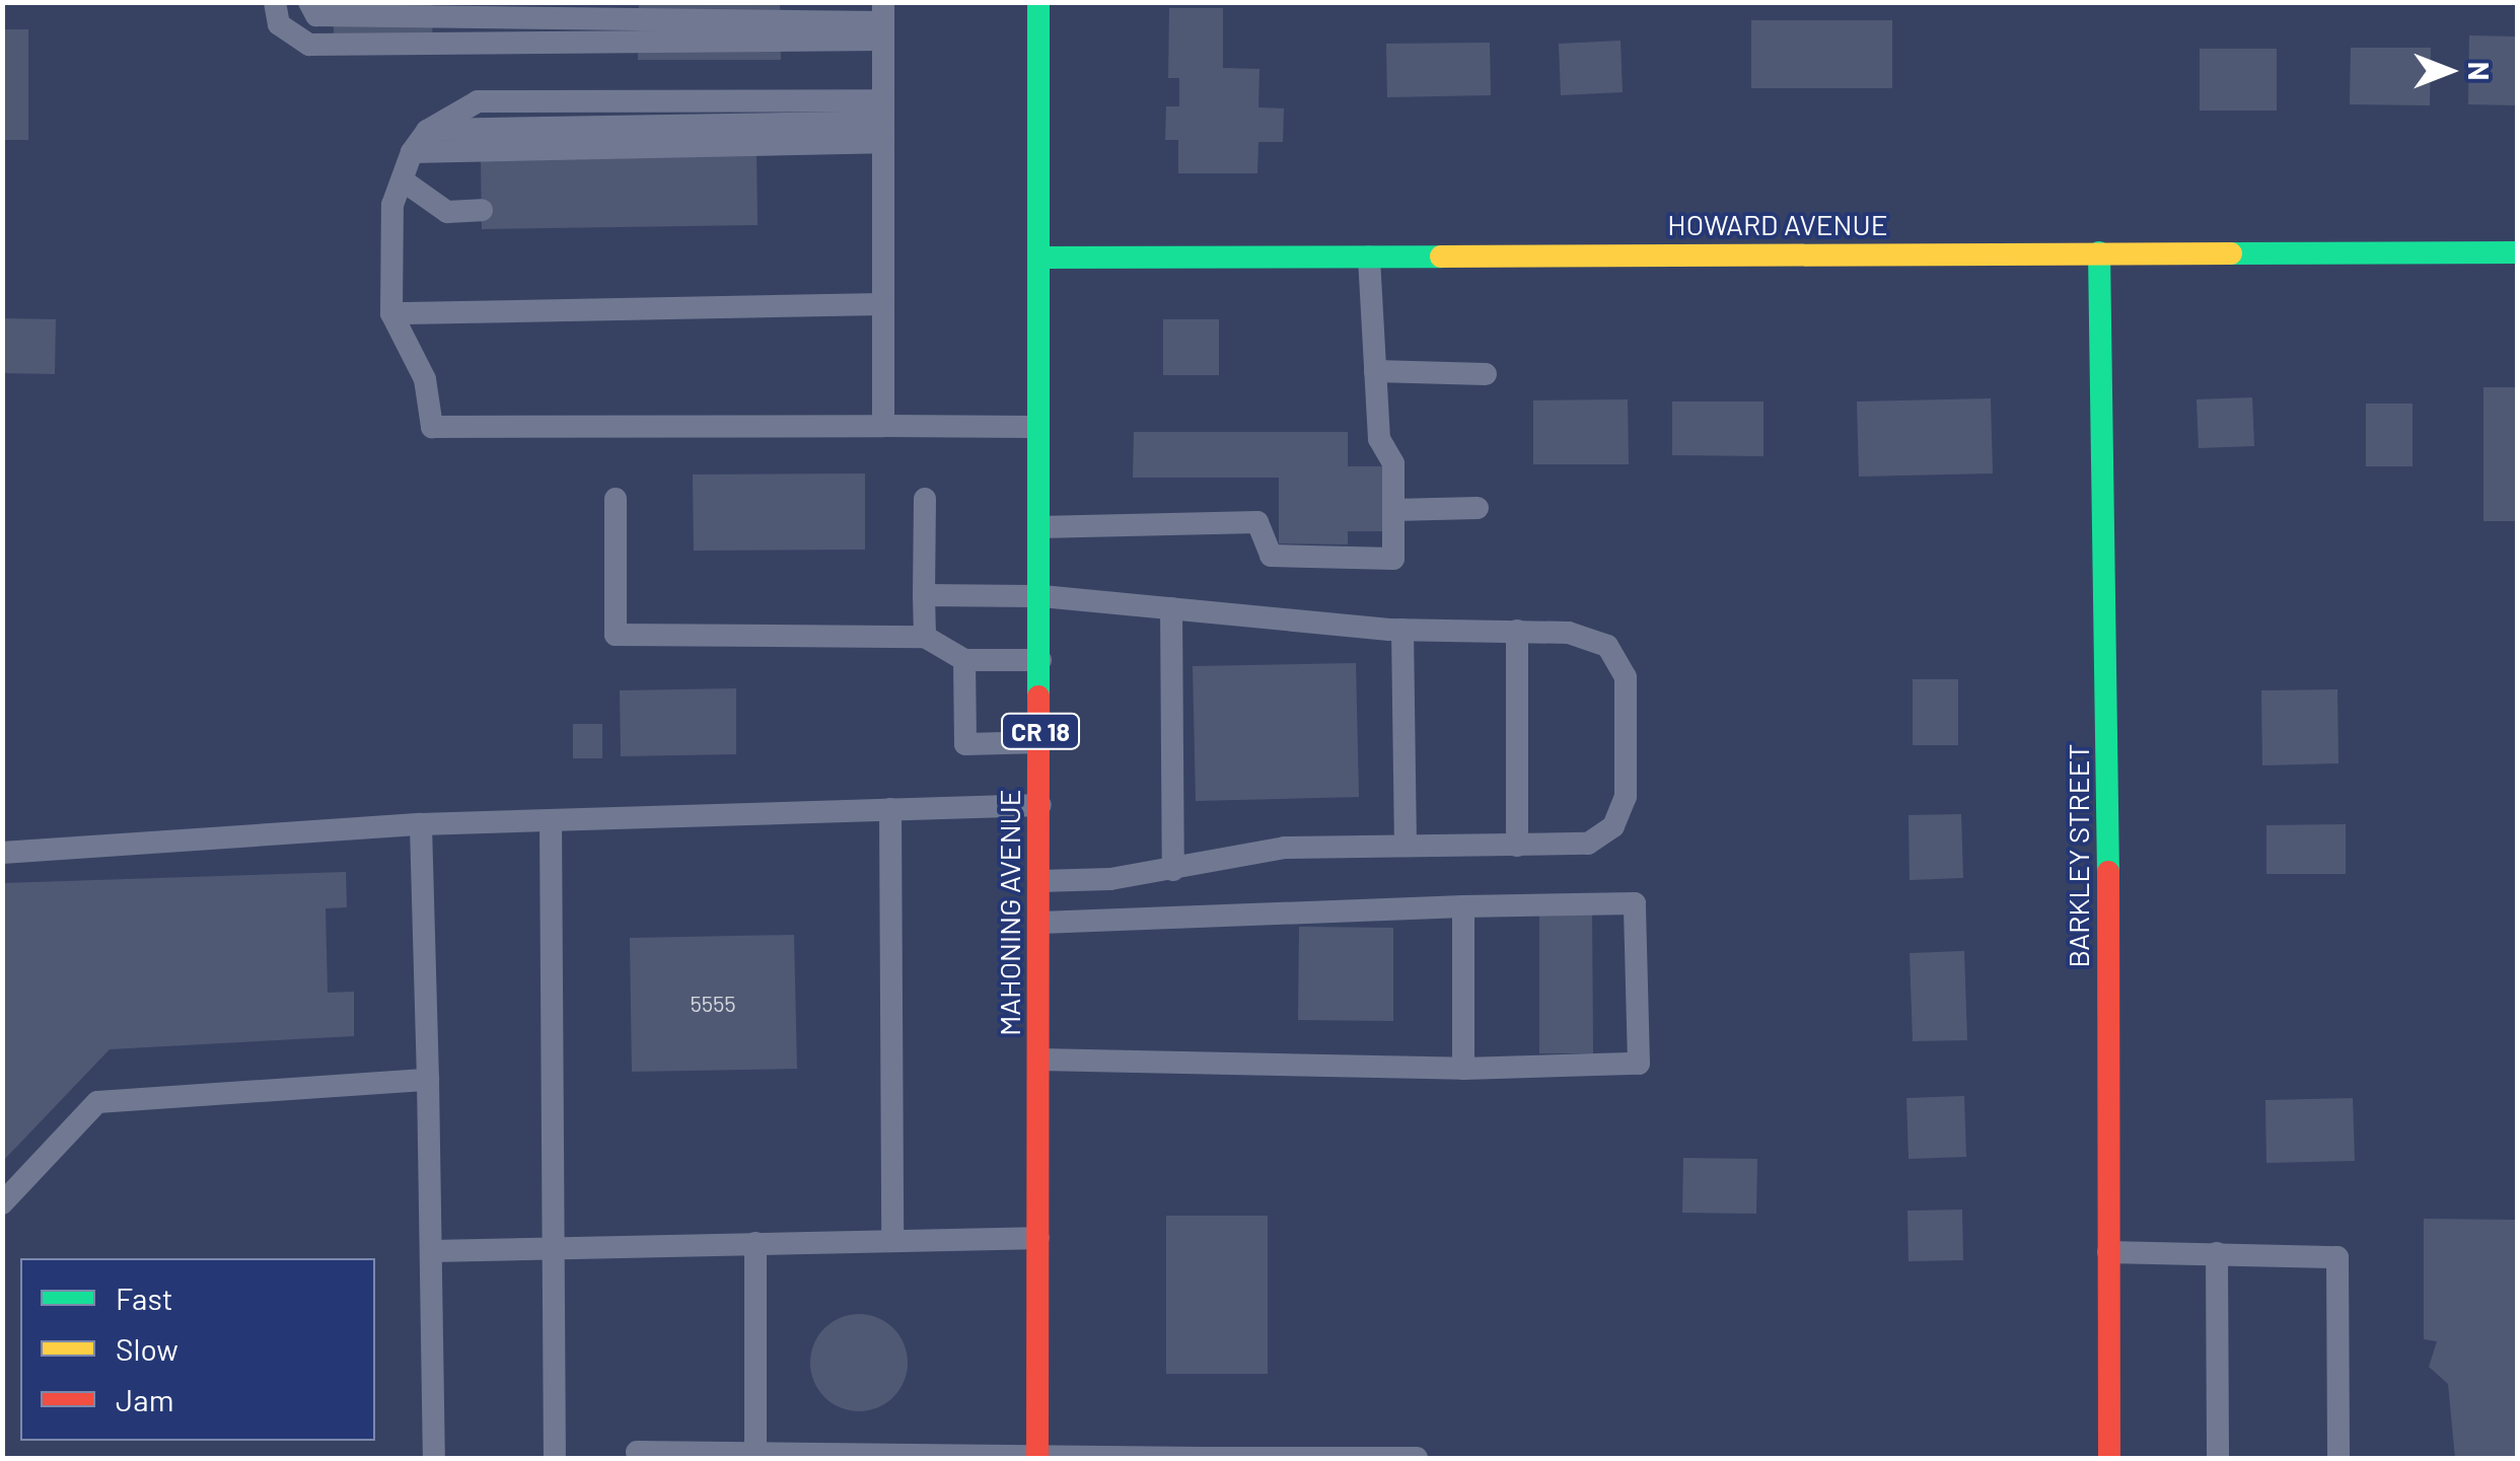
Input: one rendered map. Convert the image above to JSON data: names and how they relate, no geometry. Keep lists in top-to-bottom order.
{
  "streets": {
    "street": [
      "HOWARD AVENUE",
      "CR 18",
      "BARKLEY STREET",
      "MAHONING AVENUE"
    ]
  },
  "crossings": [
    ["HOWARD AVENUE", "BARKLEY STREET"],
    ["HOWARD AVENUE", "MAHONING AVENUE"]
  ],
  "house_numbers": ["5555"],
  "legend": ["Fast", "Slow", "Jam"],
  "north": "right"
}
